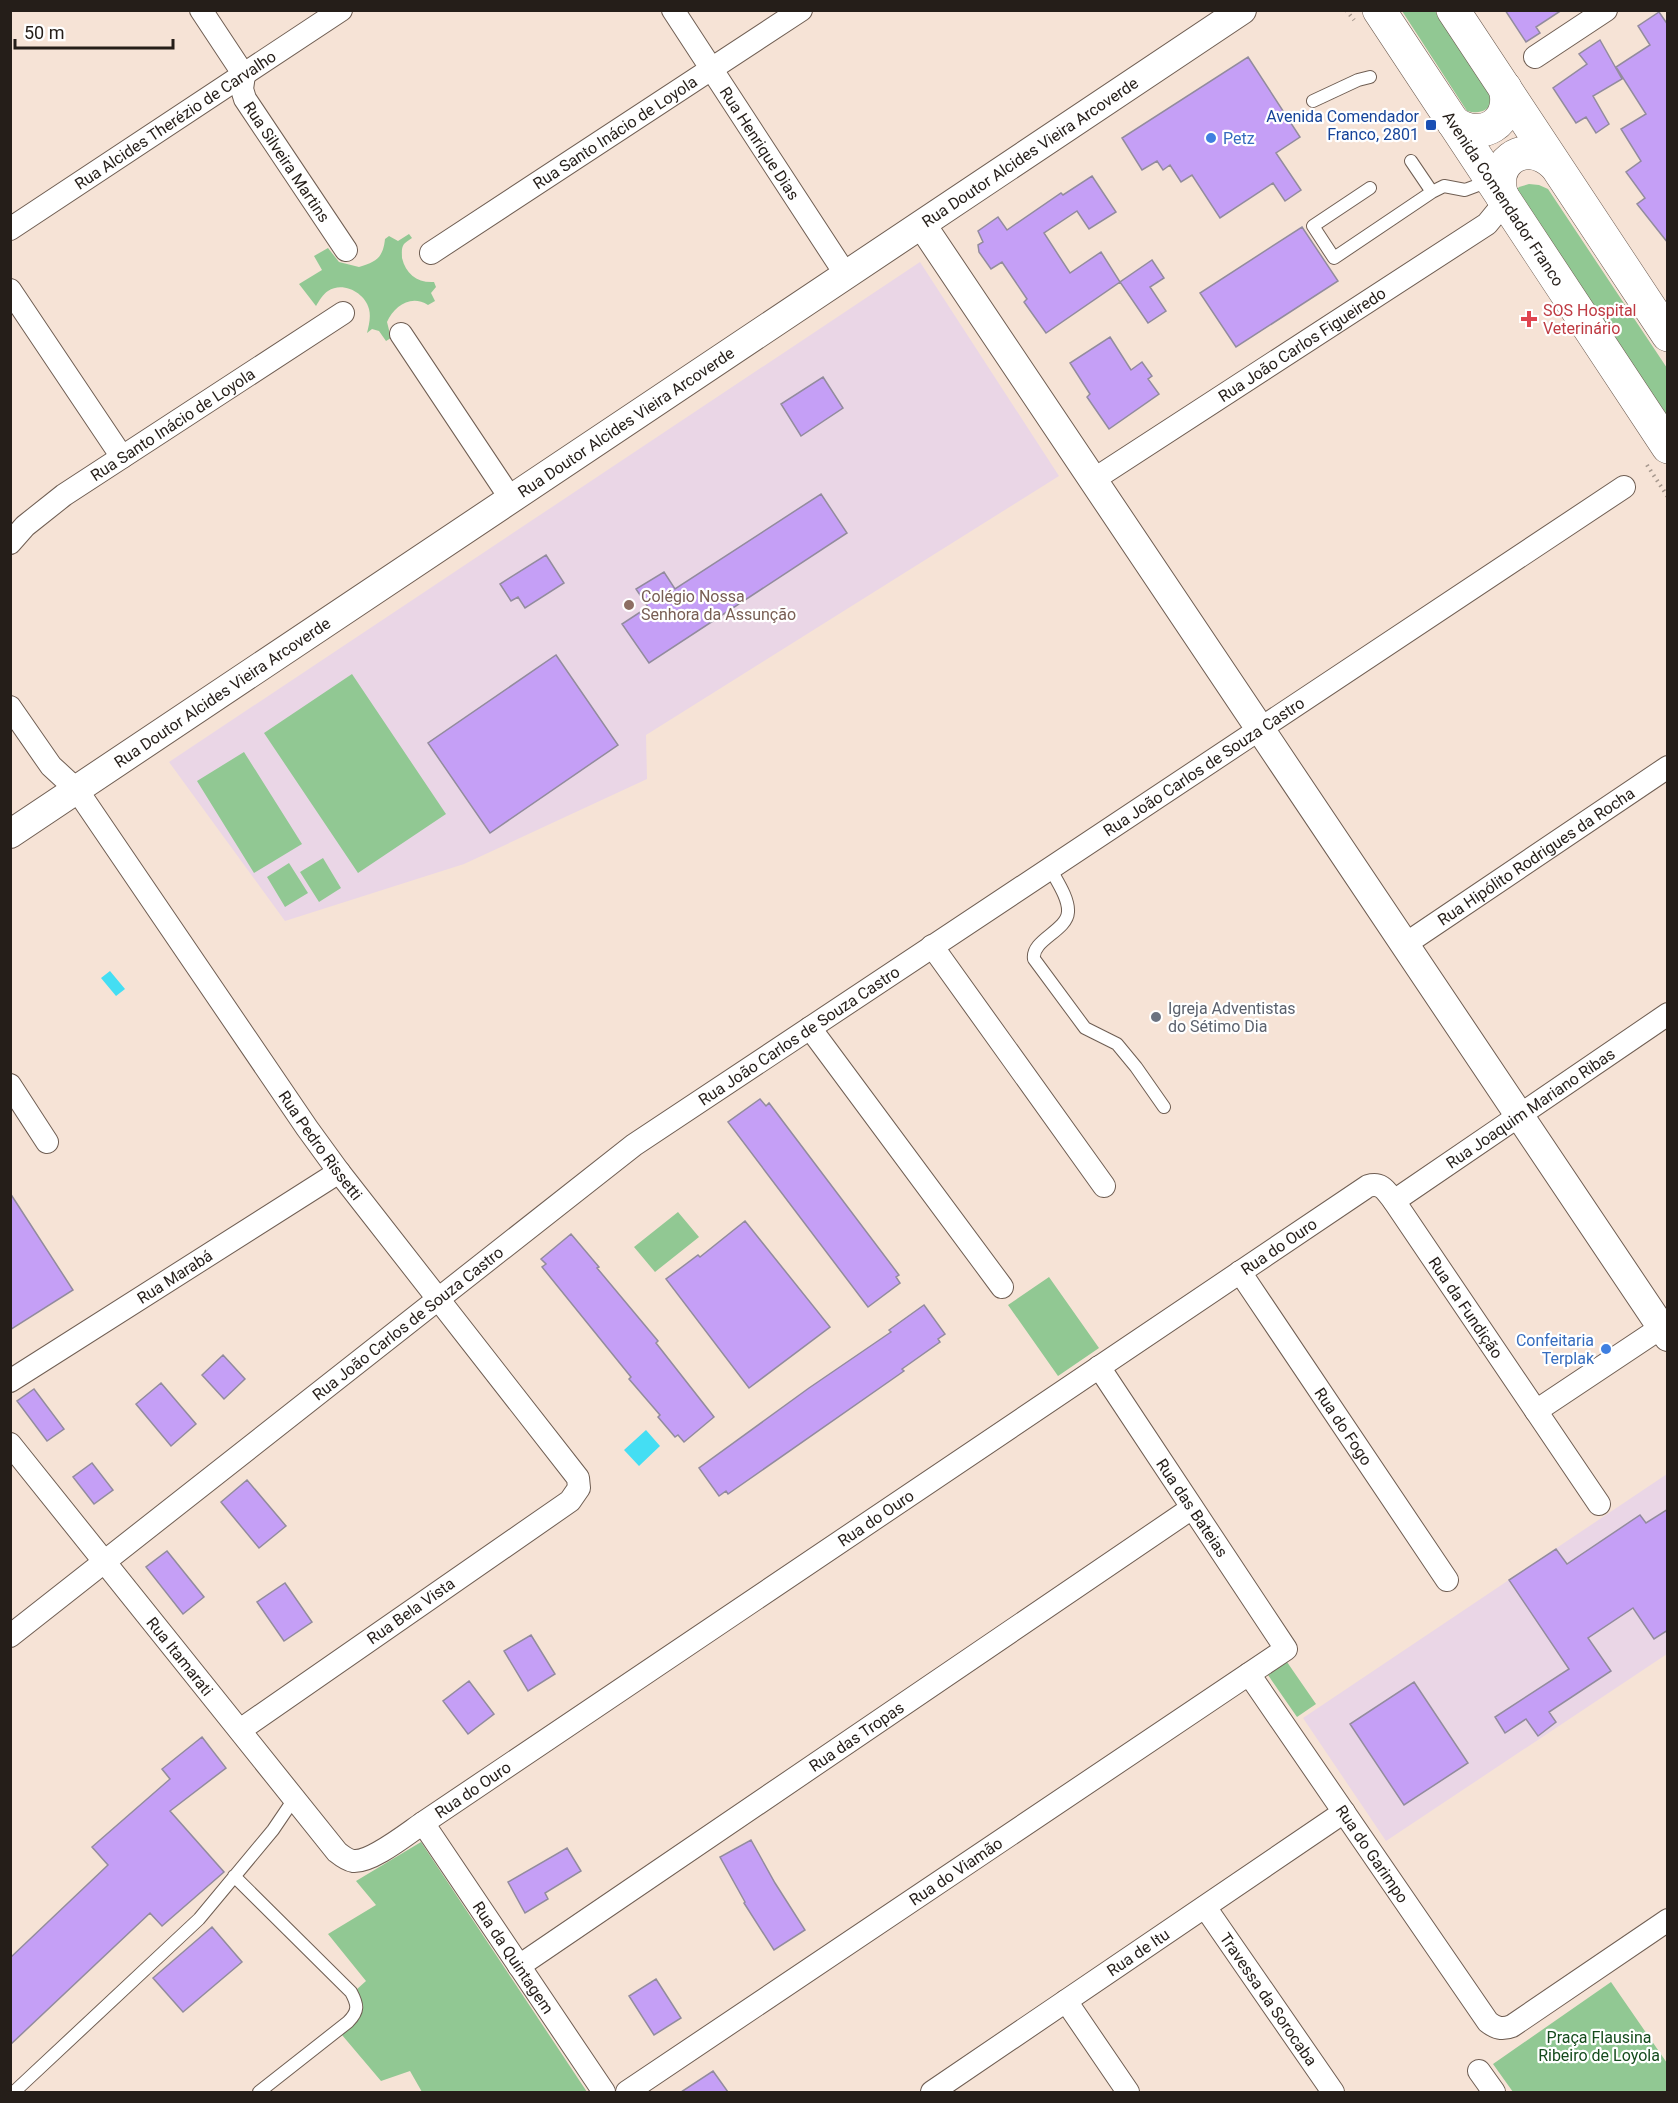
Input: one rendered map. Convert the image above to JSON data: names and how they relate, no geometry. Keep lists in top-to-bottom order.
{
  "streets": {
    "highway": ["Avenida Comendador Franco"],
    "street": [
      "Rua Alcides Therézio de Carvalho",
      "Rua Santo Inácio de Loyola",
      "Rua Henrique Dias",
      "Rua Doutor Alcides Vieira Arcoverde",
      "Rua Silveira Martins",
      "Rua João Carlos Figueiredo",
      "Rua João Carlos de Souza Castro",
      "Rua Hipólito Rodrigues da Rocha",
      "Rua Joaquim Mariano Ribas",
      "Rua Pedro Rissetti",
      "Rua do Ouro",
      "Rua Marabá",
      "Rua da Fundição",
      "Rua do Fogo",
      "Rua das Bateias",
      "Rua Bela Vista",
      "Rua Itamarati",
      "Rua das Tropas",
      "Rua do Garimpo",
      "Rua do Viamão",
      "Rua de Itu",
      "Rua da Quintagem",
      "Travessa da Sorocaba"
    ]
  },
  "crossings": [
    ["Rua Alcides Therézio de Carvalho", "Rua Silveira Martins"],
    ["Rua Santo Inácio de Loyola", "Rua Henrique Dias"],
    ["Rua Henrique Dias", "Rua Doutor Alcides Vieira Arcoverde"],
    ["Rua Doutor Alcides Vieira Arcoverde", "Rua Pedro Rissetti"],
    ["Avenida Comendador Franco", "Rua João Carlos Figueiredo"],
    ["Rua João Carlos de Souza Castro", "Rua Pedro Rissetti"],
    ["Rua João Carlos de Souza Castro", "Rua Itamarati"],
    ["Rua Joaquim Mariano Ribas", "Rua do Ouro"],
    ["Rua Joaquim Mariano Ribas", "Rua da Fundição"],
    ["Rua Pedro Rissetti", "Rua Marabá"],
    ["Rua Pedro Rissetti", "Rua Bela Vista"],
    ["Rua do Ouro", "Rua da Fundição"],
    ["Rua do Ouro", "Rua do Fogo"],
    ["Rua do Ouro", "Rua das Bateias"],
    ["Rua do Ouro", "Rua Itamarati"],
    ["Rua do Ouro", "Rua da Quintagem"],
    ["Rua das Bateias", "Rua das Tropas"],
    ["Rua das Bateias", "Rua do Viamão"],
    ["Rua Bela Vista", "Rua Itamarati"],
    ["Rua das Tropas", "Rua da Quintagem"],
    ["Rua do Garimpo", "Rua do Viamão"],
    ["Rua do Garimpo", "Rua de Itu"],
    ["Rua de Itu", "Travessa da Sorocaba"]
  ],
  "parks": ["Praça Flausina Ribeiro de Loyola"],
  "places": {
    "transit": ["Avenida Comendador Franco, 2801"],
    "other": [
      "Petz",
      "Colégio Nossa Senhora da Assunção",
      "Igreja Adventistas do Sétimo Dia",
      "Confeitaria Terplak"
    ],
    "health": ["SOS Hospital Veterinário"]
  },
  "scale_bar": "50 m"
}
